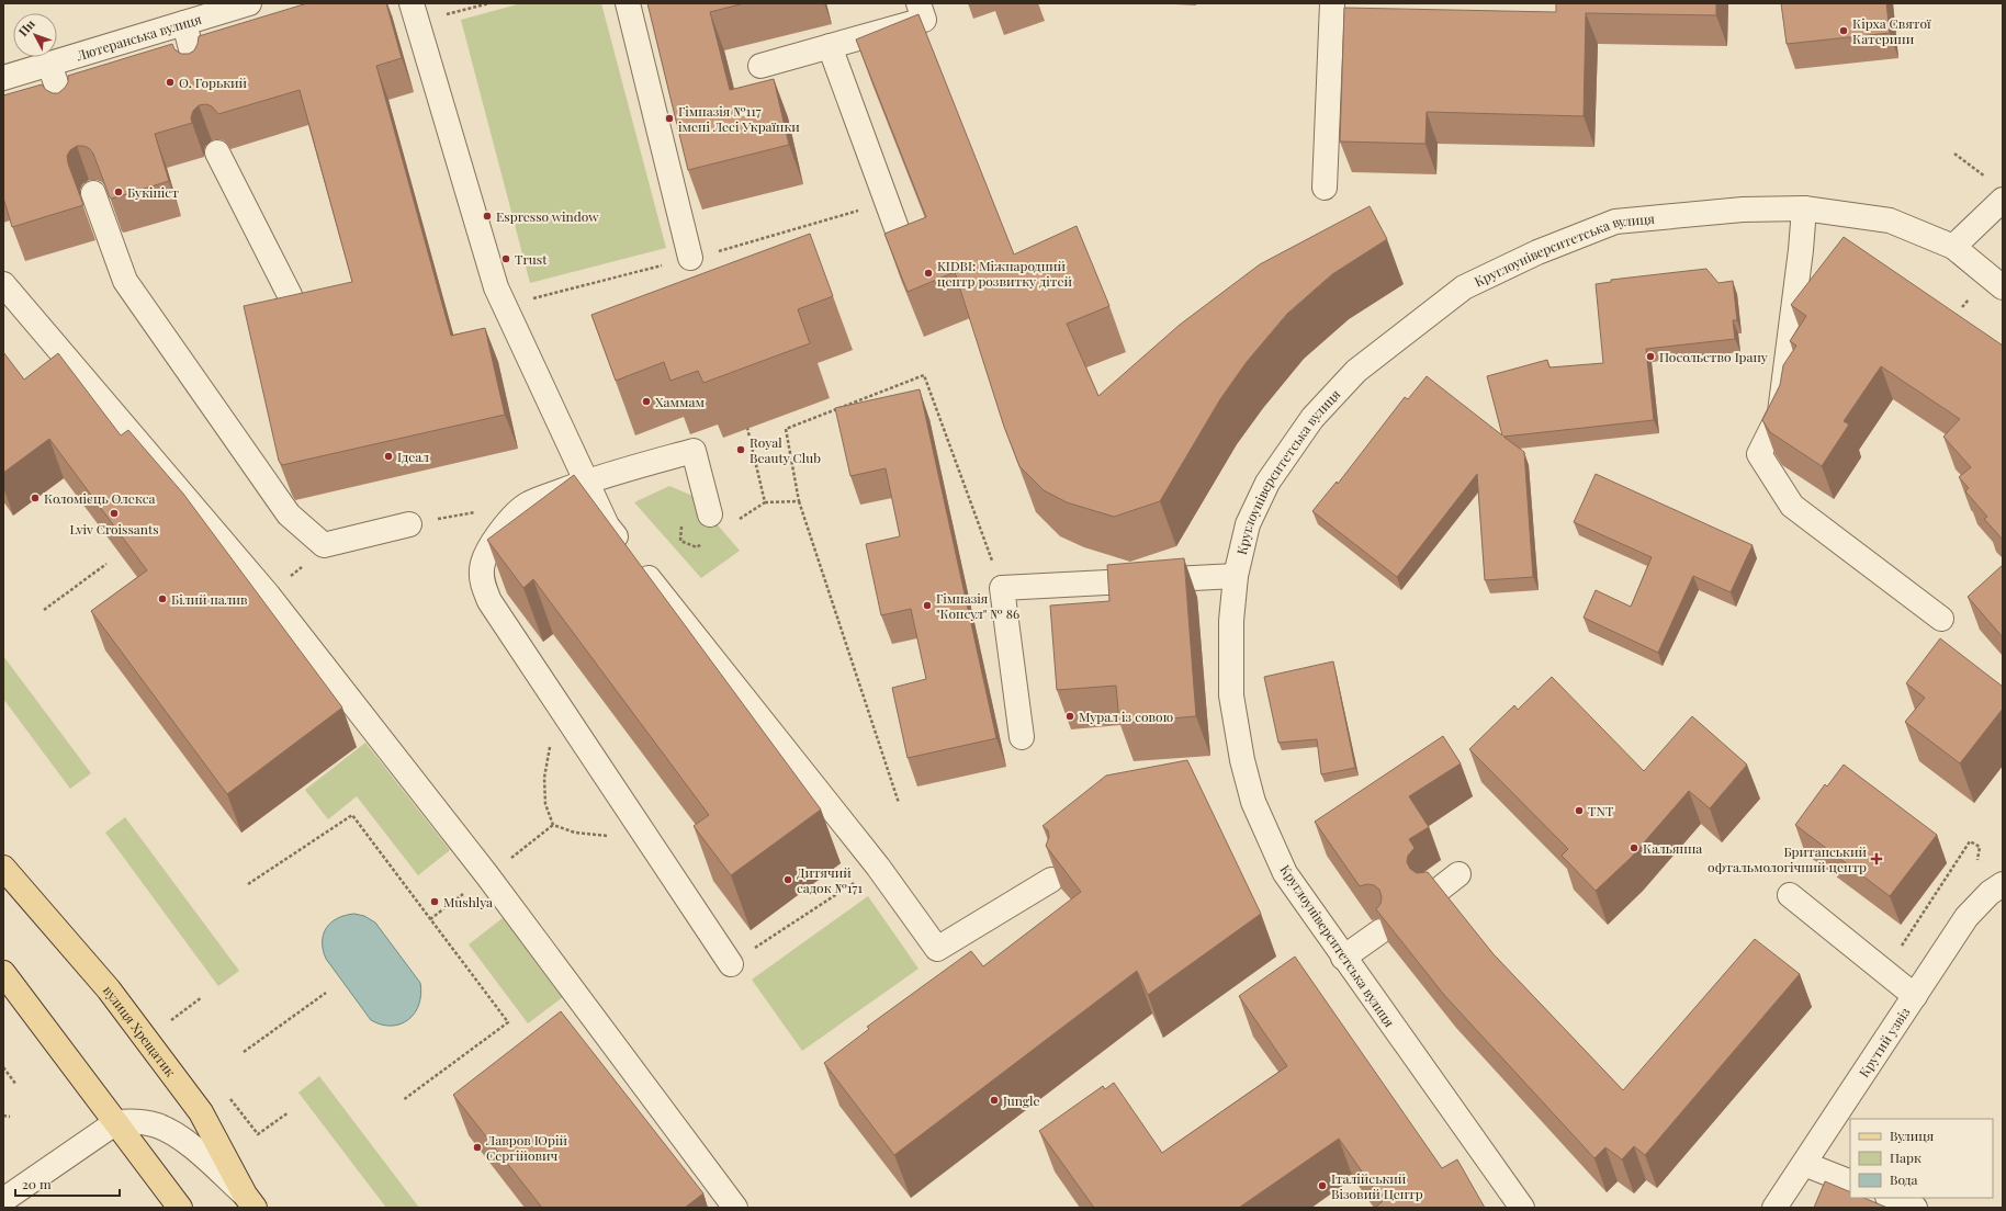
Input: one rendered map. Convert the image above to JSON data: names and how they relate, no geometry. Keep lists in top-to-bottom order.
{
  "streets": {
    "main road": ["вулиця Хрещатик"],
    "street": ["Лютеранська вулиця", "Круглоуніверситетська вулиця", "Крутий узвіз"]
  },
  "places": {
    "other": [
      "Кірха Святої Катерини",
      "О. Горький",
      "Гімназія №117 імені Лесі Українки",
      "Букініст",
      "Espresso window",
      "Trust",
      "KIDBI: Міжнародний центр розвитку дітей",
      "Посольство Ірану",
      "Хаммам",
      "Royal Beauty Club",
      "Ідеал",
      "Коломієць Олекса",
      "Lviv Croissants",
      "Білий налив",
      "Гімназія \"Консул\" № 86",
      "Мурал із совою",
      "TNT",
      "Кальянна",
      "Дитячий садок №171",
      "Mushlya",
      "Jungle",
      "Лавров Юрій Сергійович",
      "Італійський Візовий Центр"
    ],
    "health": ["Британський офтальмологічний центр"]
  },
  "legend": ["Вулиця", "Парк", "Вода"],
  "scale_bar": "20 m",
  "north": "top left"
}
